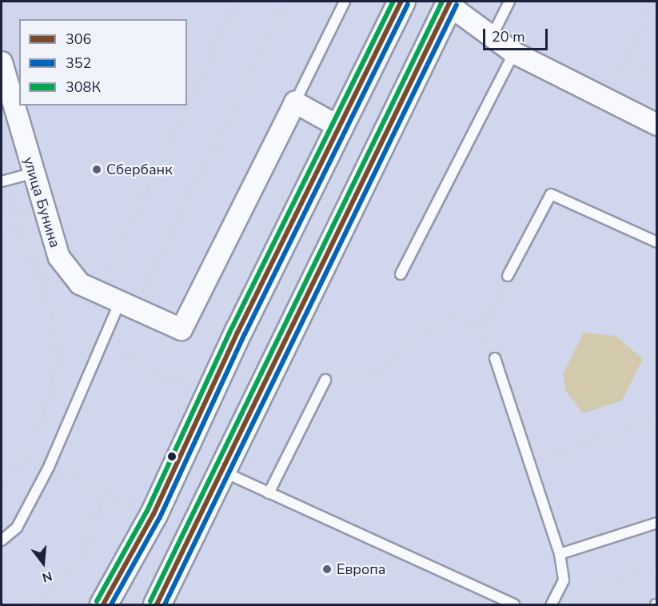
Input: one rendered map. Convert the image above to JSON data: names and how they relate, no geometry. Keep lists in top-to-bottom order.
{
  "streets": {
    "street": ["улица Бунина"]
  },
  "places": ["Сбербанк", "Европа"],
  "lines": ["transit line 306", "transit line 308К", "transit line 352"],
  "legend": ["306", "352", "308К"],
  "scale_bar": "20 m",
  "north": "bottom"
}
